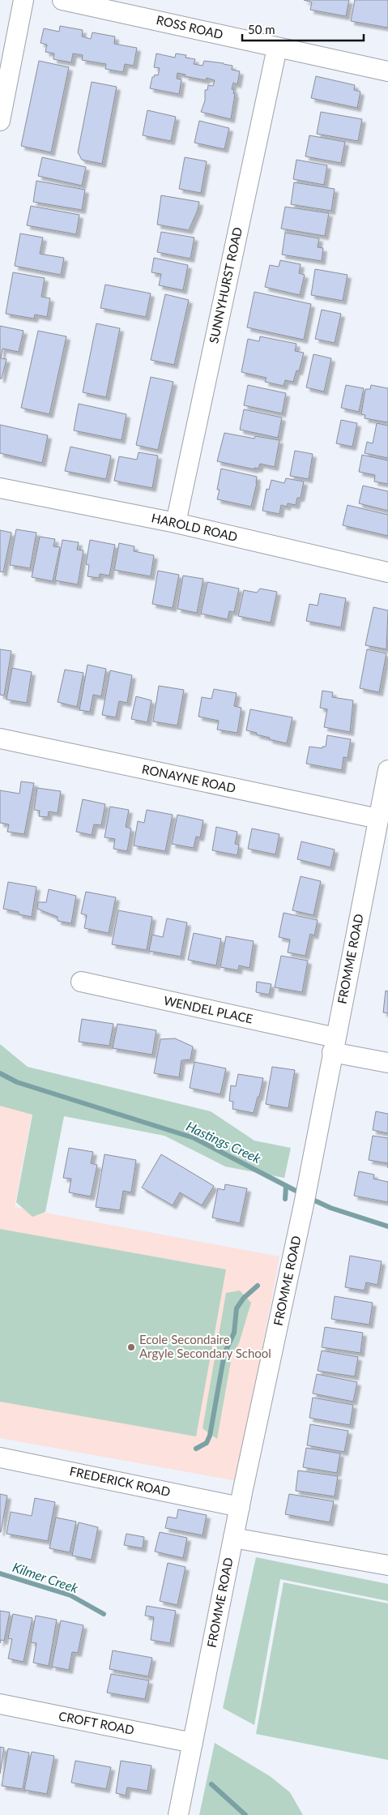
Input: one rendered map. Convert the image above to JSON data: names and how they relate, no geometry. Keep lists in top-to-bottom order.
{
  "streets": {
    "street": [
      "ROSS ROAD",
      "SUNNYHURST ROAD",
      "HAROLD ROAD",
      "RONAYNE ROAD",
      "FROMME ROAD",
      "WENDEL PLACE",
      "FREDERICK ROAD",
      "CROFT ROAD"
    ]
  },
  "crossings": [
    ["ROSS ROAD", "SUNNYHURST ROAD"],
    ["SUNNYHURST ROAD", "HAROLD ROAD"],
    ["RONAYNE ROAD", "FROMME ROAD"],
    ["FROMME ROAD", "WENDEL PLACE"],
    ["FROMME ROAD", "FREDERICK ROAD"],
    ["FROMME ROAD", "CROFT ROAD"]
  ],
  "water": ["Hastings Creek", "Kilmer Creek"],
  "places": ["Ecole Secondaire Argyle Secondary School"],
  "scale_bar": "50 m"
}
